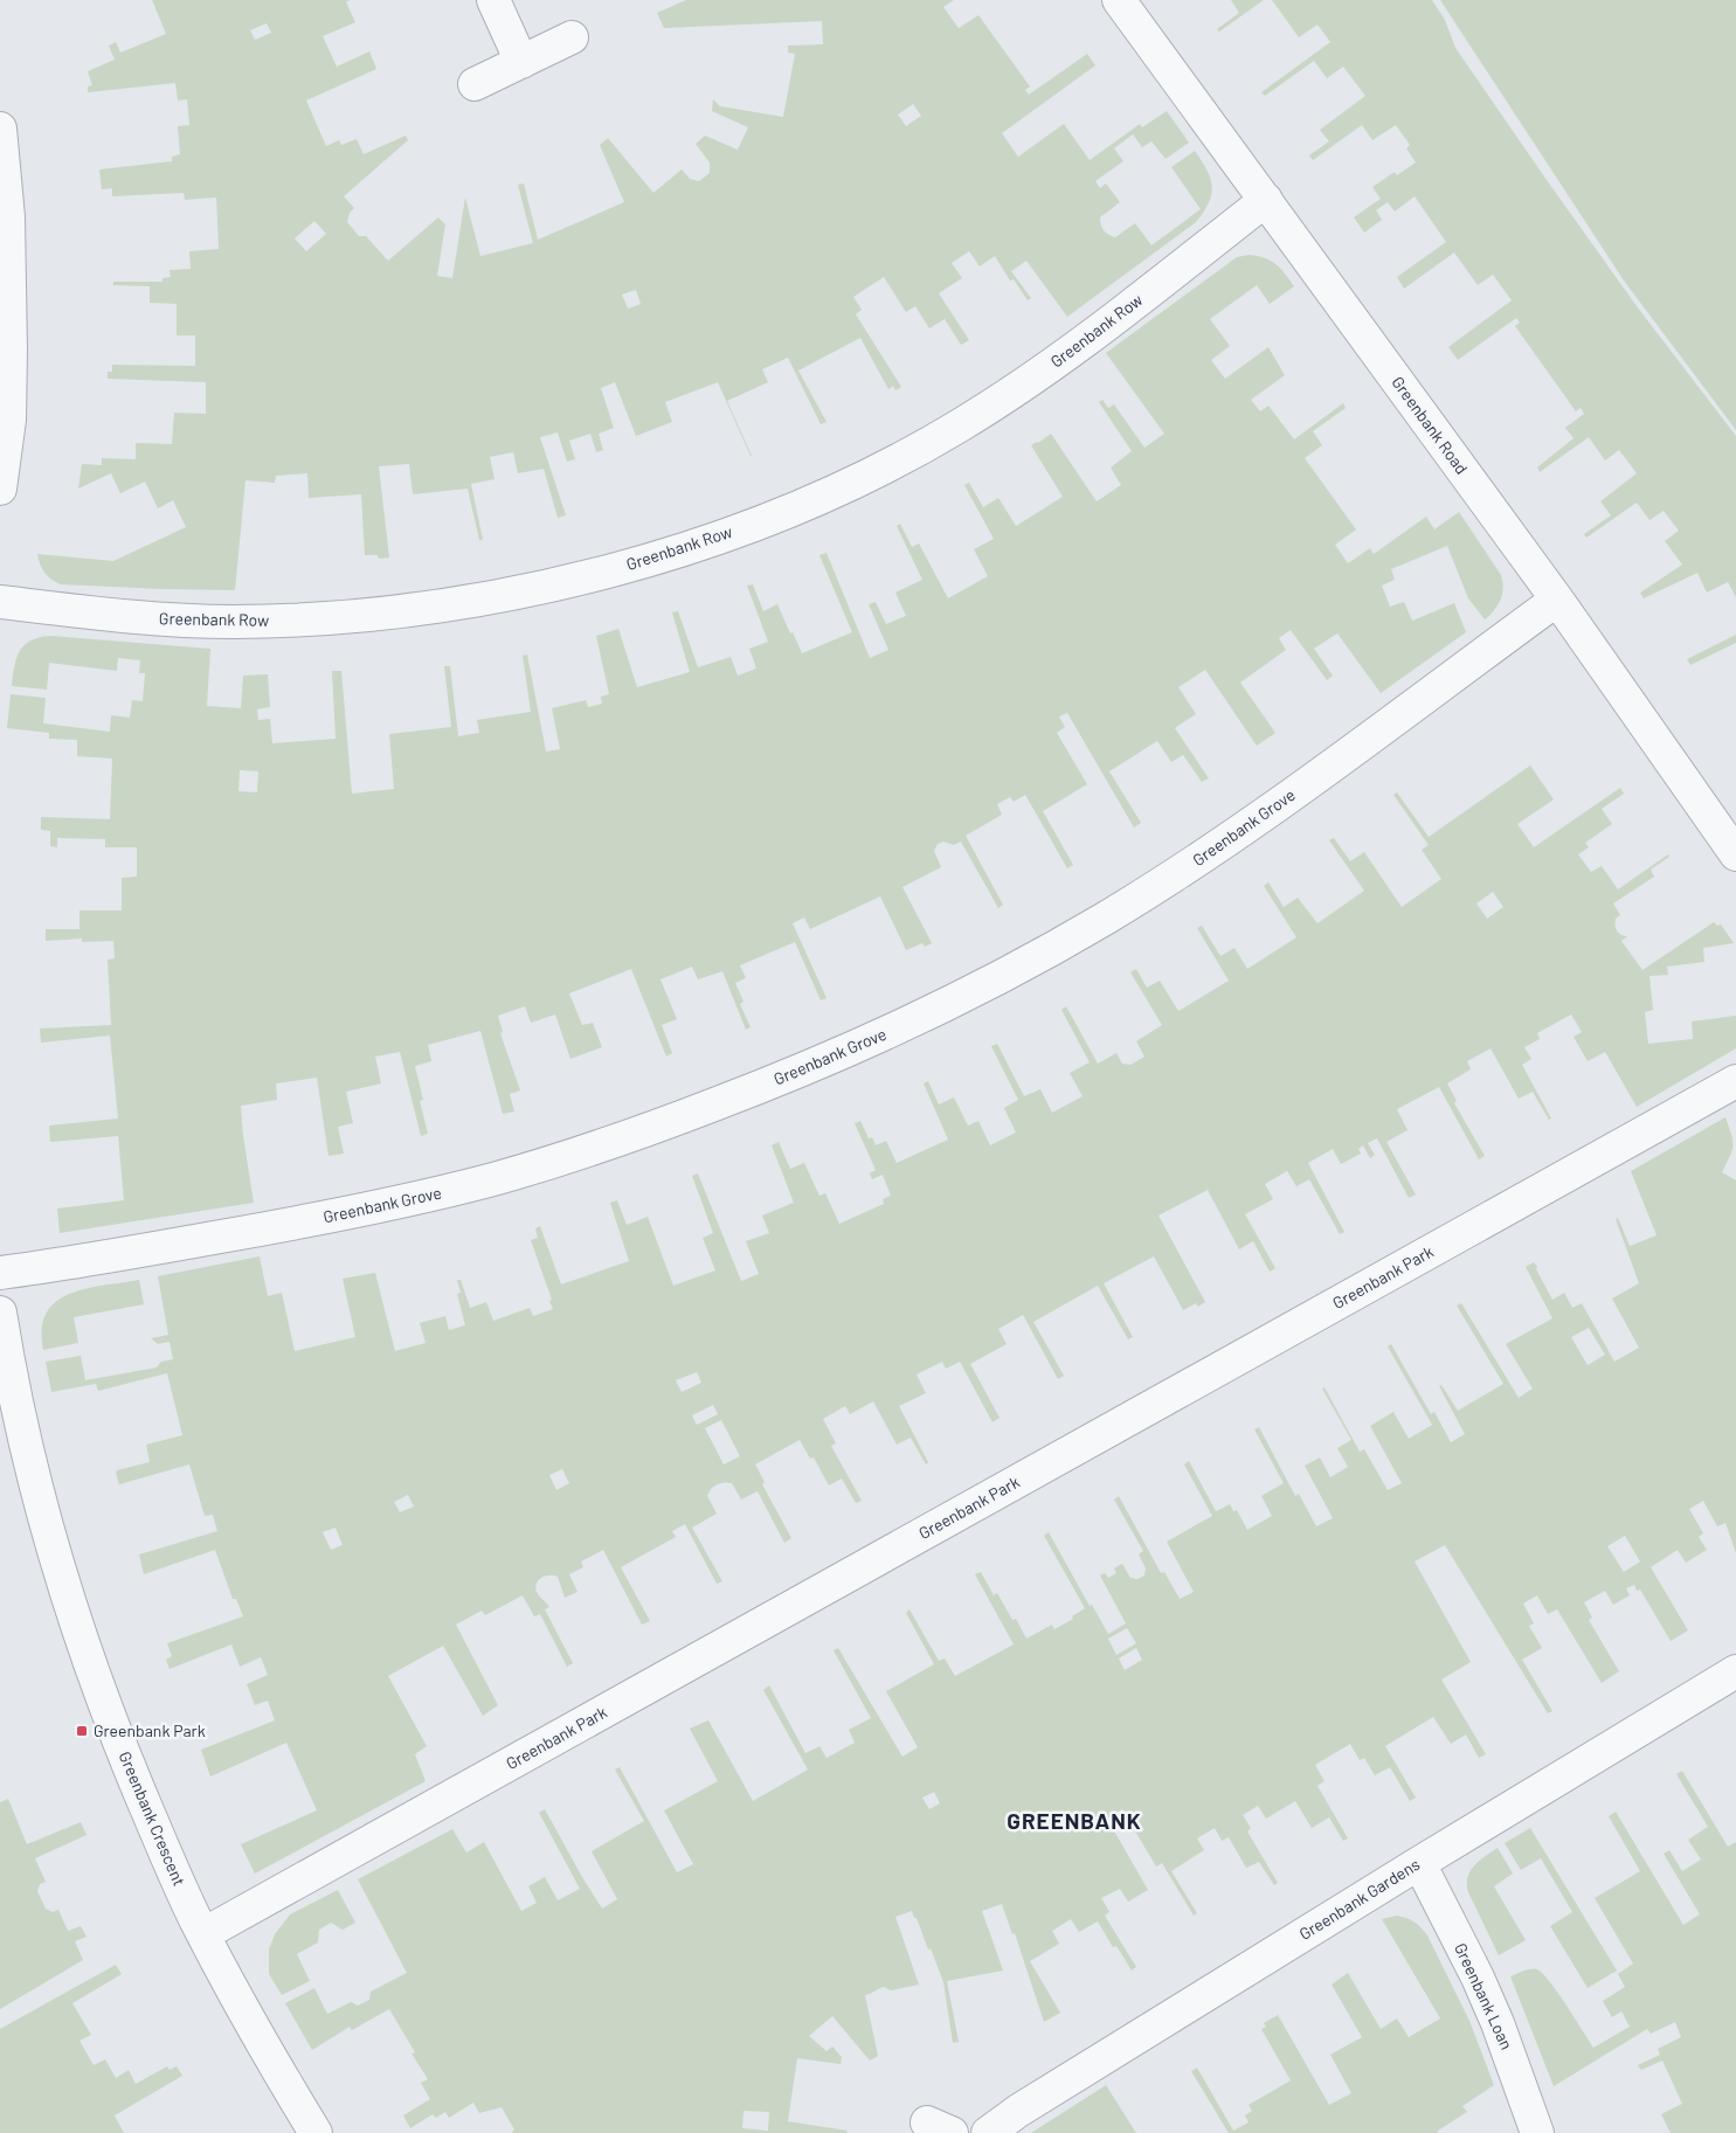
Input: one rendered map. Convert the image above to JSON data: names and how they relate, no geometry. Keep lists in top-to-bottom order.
{
  "streets": {
    "street": [
      "Greenbank Row",
      "Greenbank Road",
      "Greenbank Grove",
      "Greenbank Park",
      "Greenbank Crescent",
      "Greenbank Gardens",
      "Greenbank Loan"
    ]
  },
  "crossings": [
    ["Greenbank Row", "Greenbank Road"],
    ["Greenbank Road", "Greenbank Grove"],
    ["Greenbank Park", "Greenbank Crescent"],
    ["Greenbank Gardens", "Greenbank Loan"]
  ],
  "districts": ["GREENBANK"],
  "places": {
    "transit": ["Greenbank Park"]
  }
}
